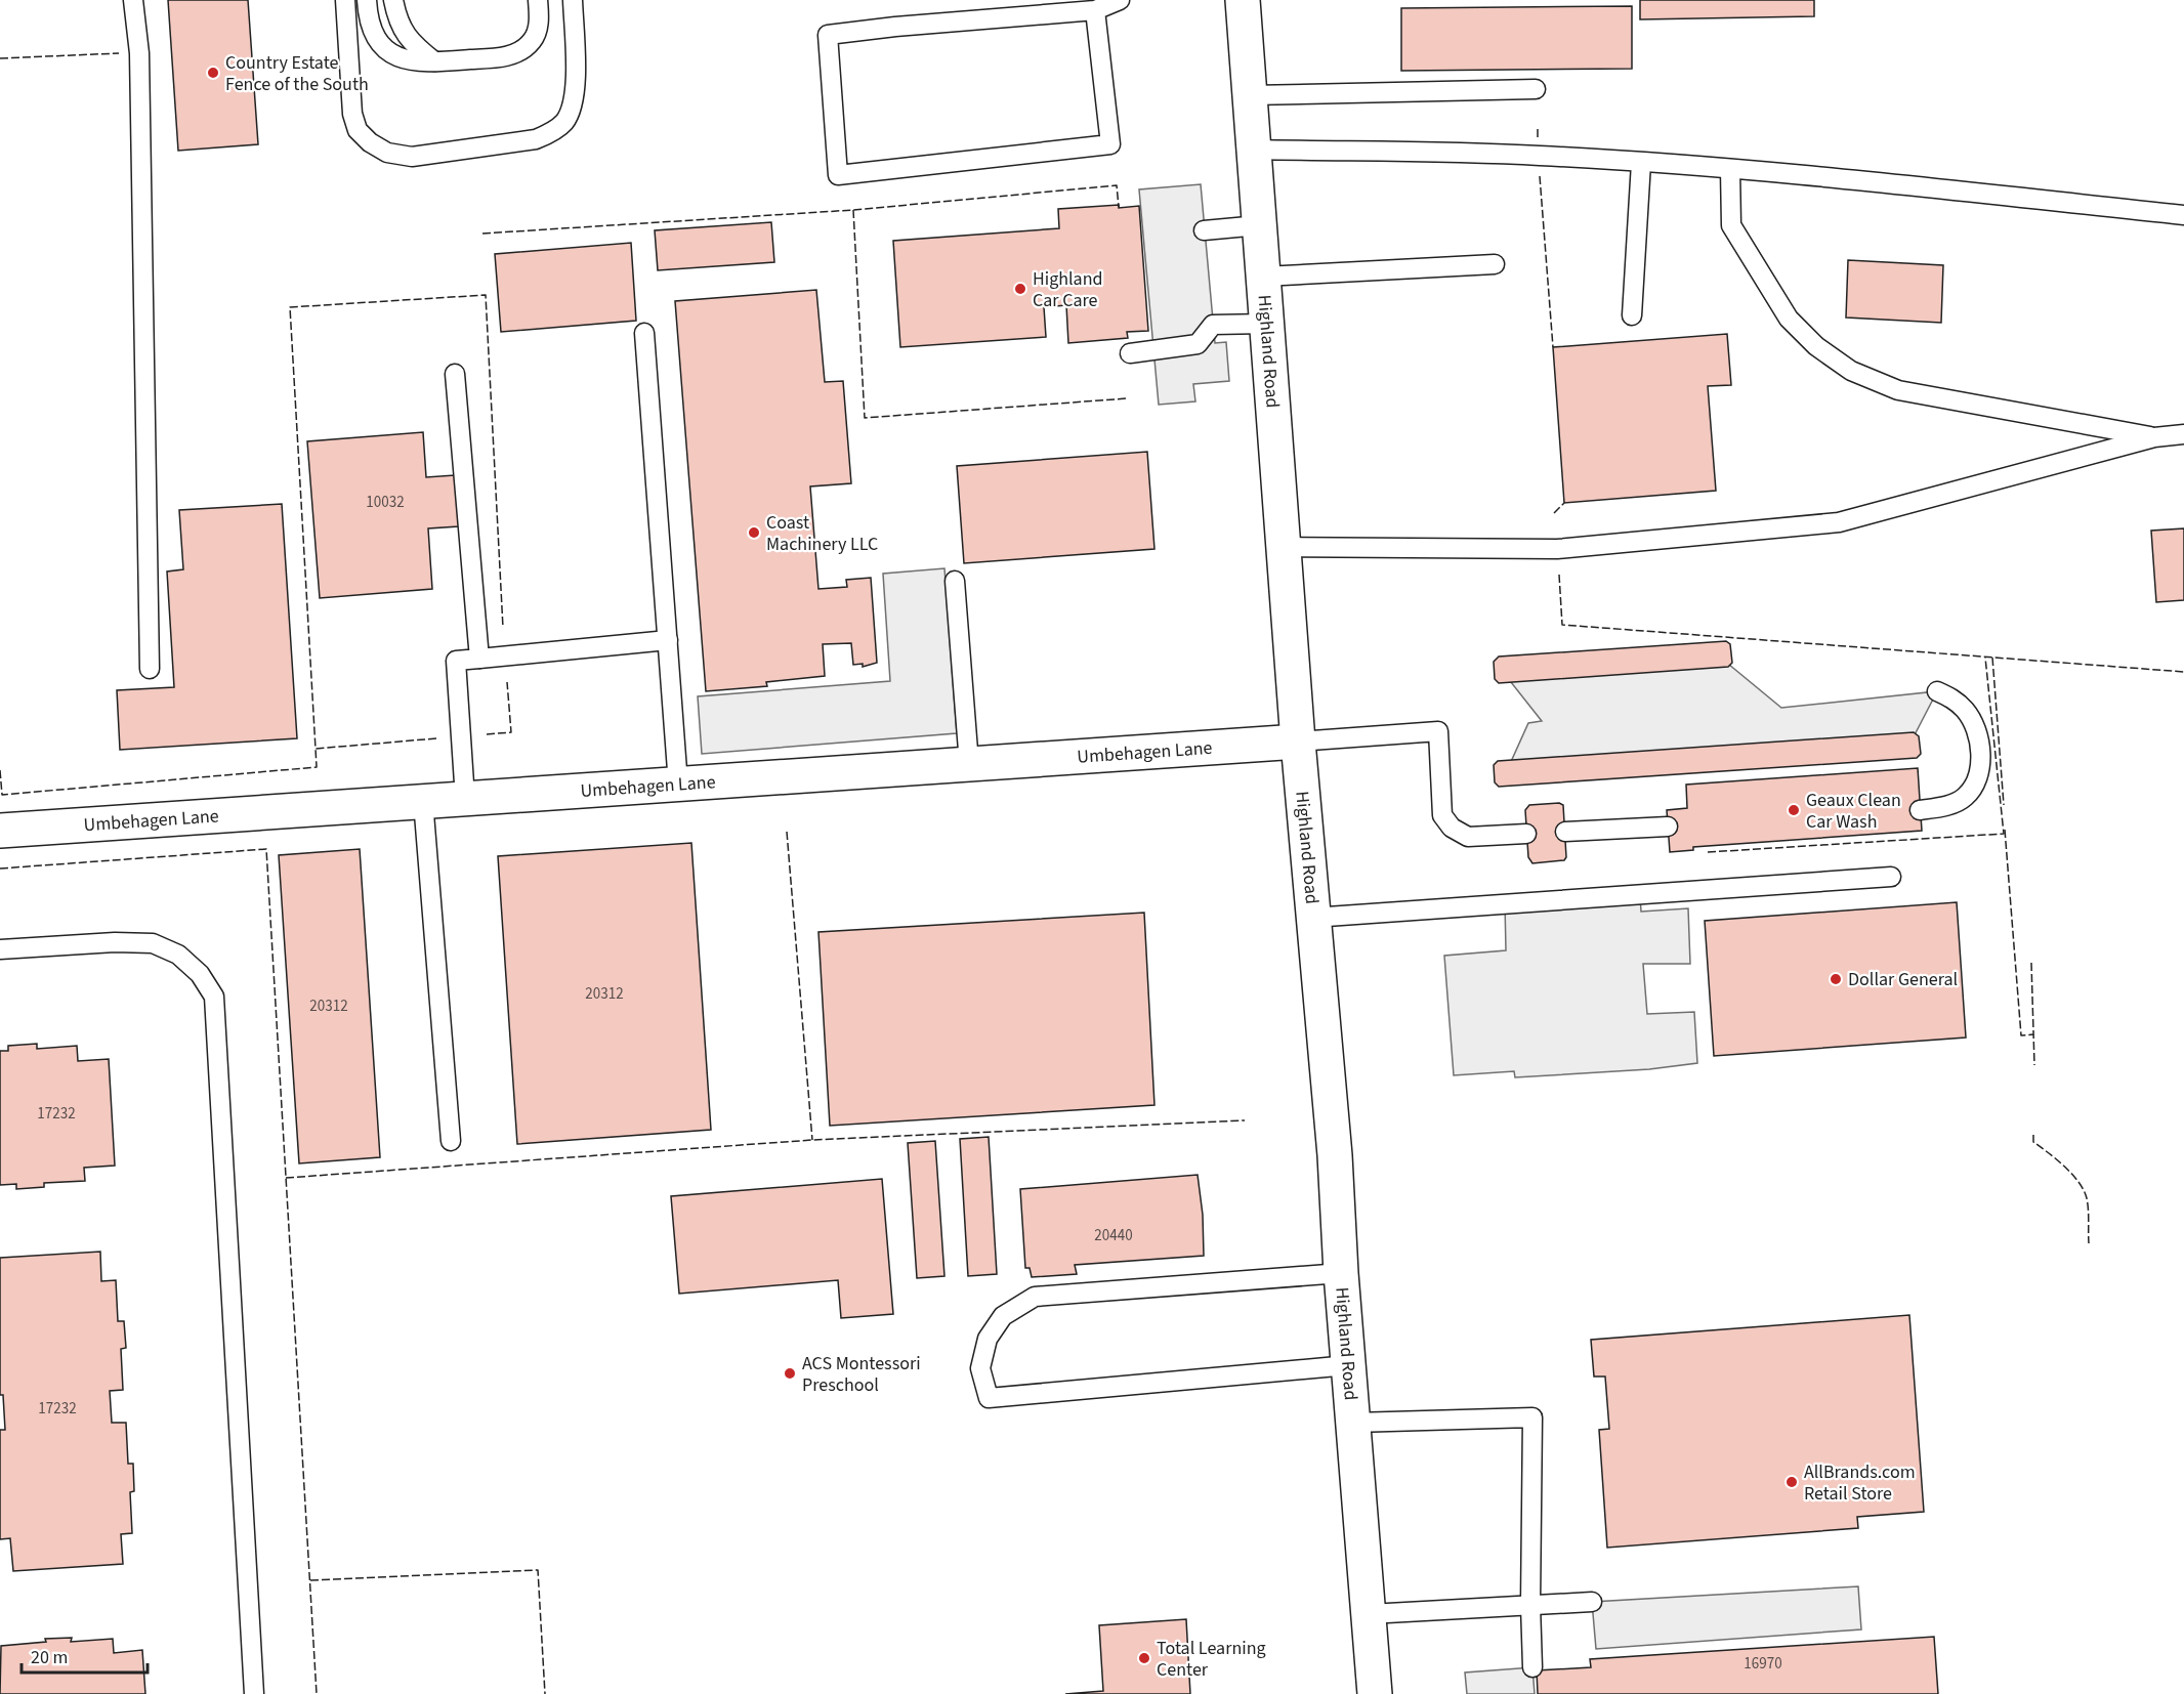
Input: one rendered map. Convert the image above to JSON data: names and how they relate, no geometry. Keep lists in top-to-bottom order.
{
  "streets": {
    "main road": ["Highland Road", "Umbehagen Lane"]
  },
  "crossings": [
    ["Highland Road", "Umbehagen Lane"]
  ],
  "places": [
    "Country Estate Fence of the South",
    "Highland Car Care",
    "Coast Machinery LLC",
    "Geaux Clean Car Wash",
    "Dollar General",
    "ACS Montessori Preschool",
    "AllBrands.com Retail Store",
    "Total Learning Center"
  ],
  "house_numbers": [
    "10032",
    "20312",
    "20312",
    "17232",
    "20440",
    "17232",
    "16970"
  ],
  "scale_bar": "20 m"
}
